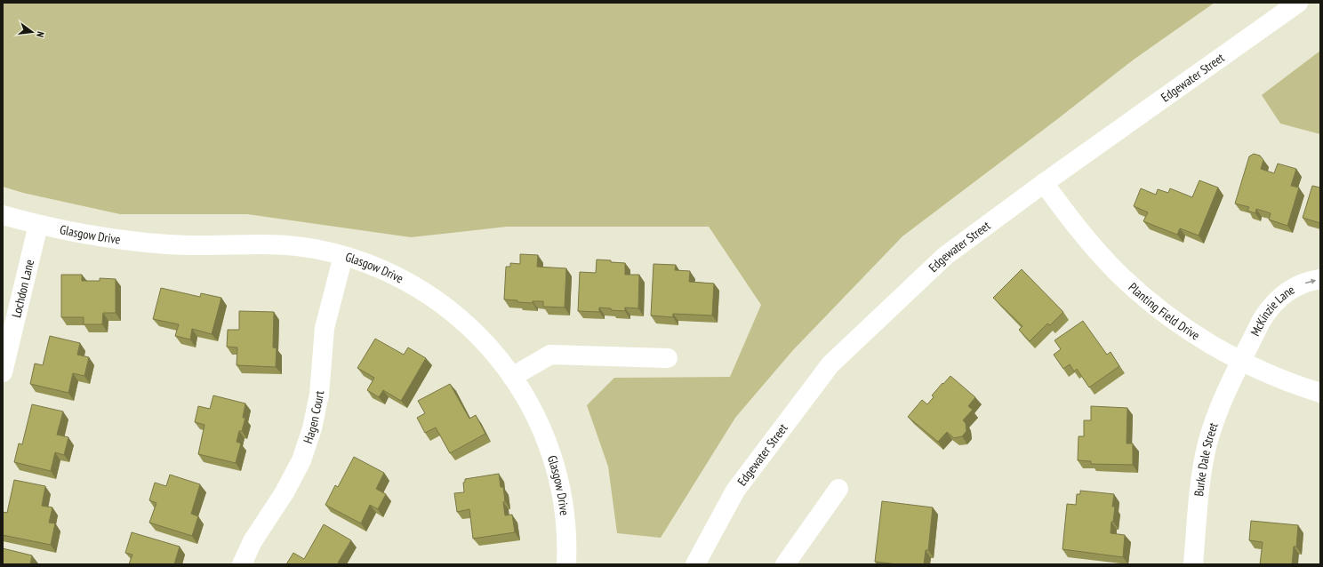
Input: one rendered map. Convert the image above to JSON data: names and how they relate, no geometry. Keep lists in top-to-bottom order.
{
  "streets": {
    "street": [
      "Edgewater Street",
      "Glasgow Drive",
      "Lochdon Lane",
      "Planting Field Drive",
      "McKinzie Lane",
      "Hagen Court",
      "Burke Dale Street"
    ]
  },
  "crossings": [
    ["Edgewater Street", "Planting Field Drive"],
    ["Glasgow Drive", "Lochdon Lane"],
    ["Glasgow Drive", "Hagen Court"],
    ["Planting Field Drive", "McKinzie Lane"],
    ["Planting Field Drive", "Burke Dale Street"],
    ["McKinzie Lane", "Burke Dale Street"]
  ],
  "one_way": ["McKinzie Lane"],
  "north": "right"
}
